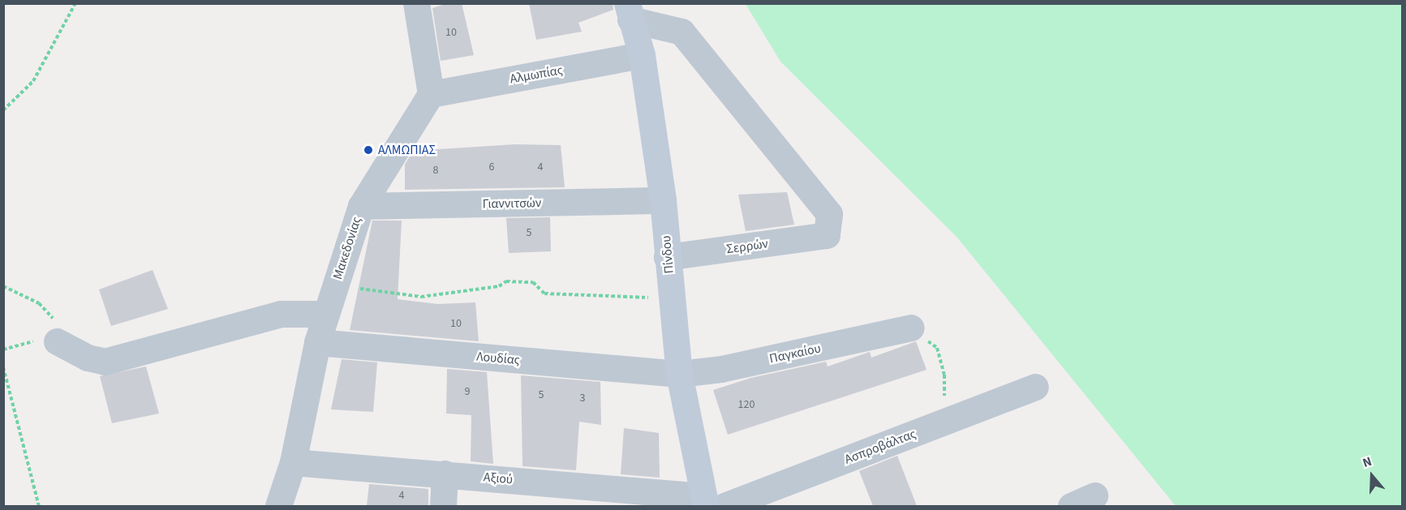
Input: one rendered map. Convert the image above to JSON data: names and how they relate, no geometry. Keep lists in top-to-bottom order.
{
  "streets": {
    "street": [
      "Αλμωπίας",
      "Γιαννιτσών",
      "Σερρών",
      "Μακεδονίας",
      "Πίνδου",
      "Παγκαίου",
      "Λουδίας",
      "Ασπροβάλτας",
      "Αξιού"
    ]
  },
  "crossings": [
    ["Αλμωπίας", "Μακεδονίας"],
    ["Αλμωπίας", "Πίνδου"],
    ["Γιαννιτσών", "Μακεδονίας"],
    ["Γιαννιτσών", "Πίνδου"],
    ["Σερρών", "Πίνδου"],
    ["Μακεδονίας", "Λουδίας"],
    ["Μακεδονίας", "Αξιού"],
    ["Πίνδου", "Παγκαίου"],
    ["Πίνδου", "Λουδίας"],
    ["Πίνδου", "Ασπροβάλτας"],
    ["Πίνδου", "Αξιού"],
    ["Παγκαίου", "Λουδίας"],
    ["Ασπροβάλτας", "Αξιού"]
  ],
  "places": ["ΑΛΜΩΠΙΑΣ"],
  "house_numbers": [
    "10",
    "6",
    "4",
    "8",
    "5",
    "10",
    "9",
    "5",
    "3",
    "120",
    "4"
  ],
  "north": "top"
}
